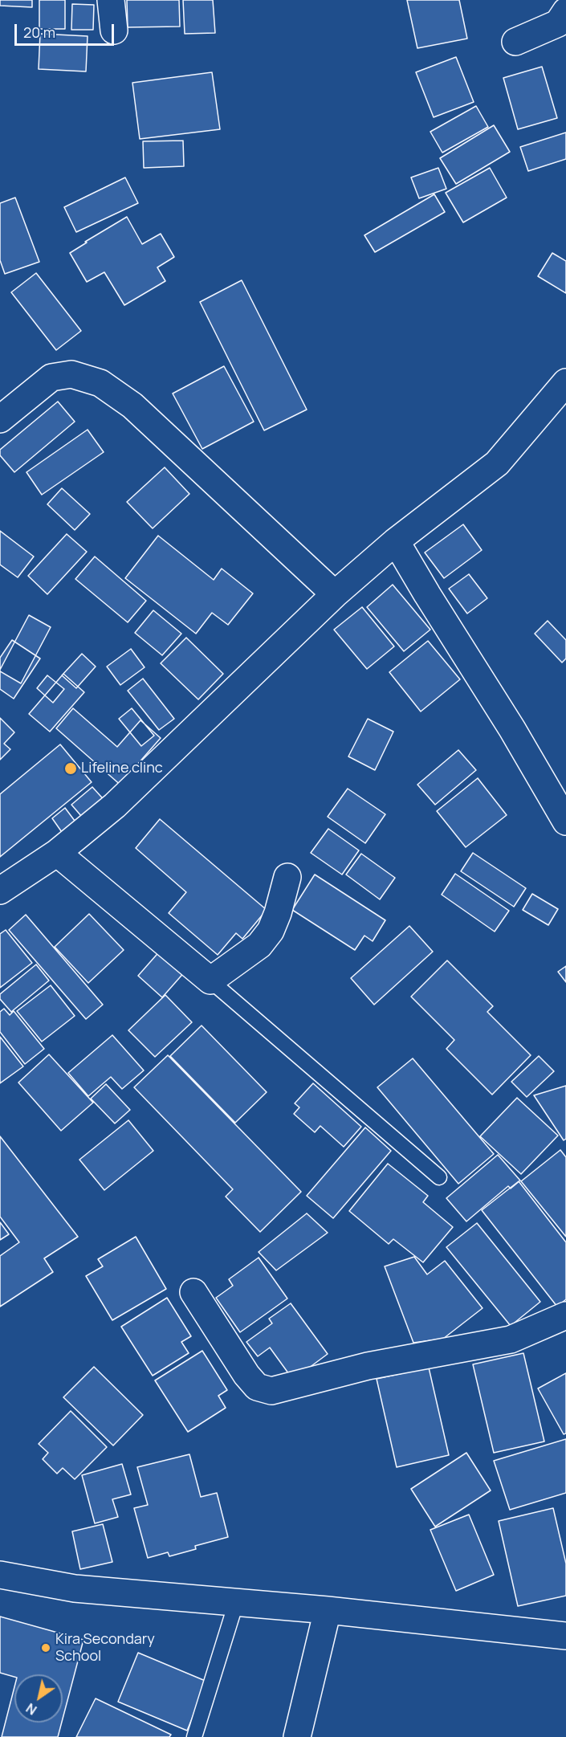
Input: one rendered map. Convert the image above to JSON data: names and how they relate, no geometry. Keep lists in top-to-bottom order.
{
  "places": ["Lifeline clinc", "Kira Secondary School"],
  "scale_bar": "20 m",
  "north": "bottom left"
}
